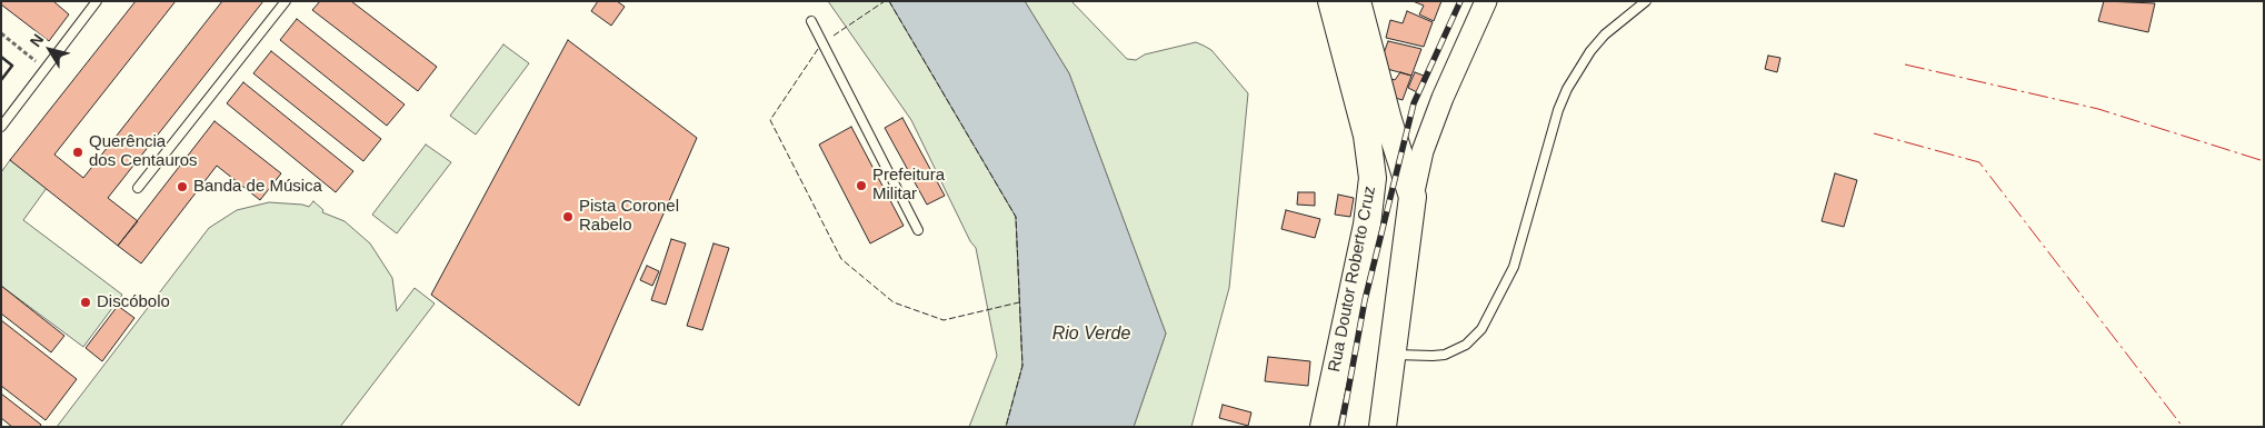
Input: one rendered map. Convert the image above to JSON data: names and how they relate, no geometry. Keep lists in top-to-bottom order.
{
  "streets": {
    "main road": ["Rua Doutor Roberto Cruz"]
  },
  "water": ["Rio Verde"],
  "places": [
    "Querência dos Centauros",
    "Prefeitura Militar",
    "Banda de Música",
    "Pista Coronel Rabelo",
    "Discóbolo"
  ],
  "north": "top left"
}
